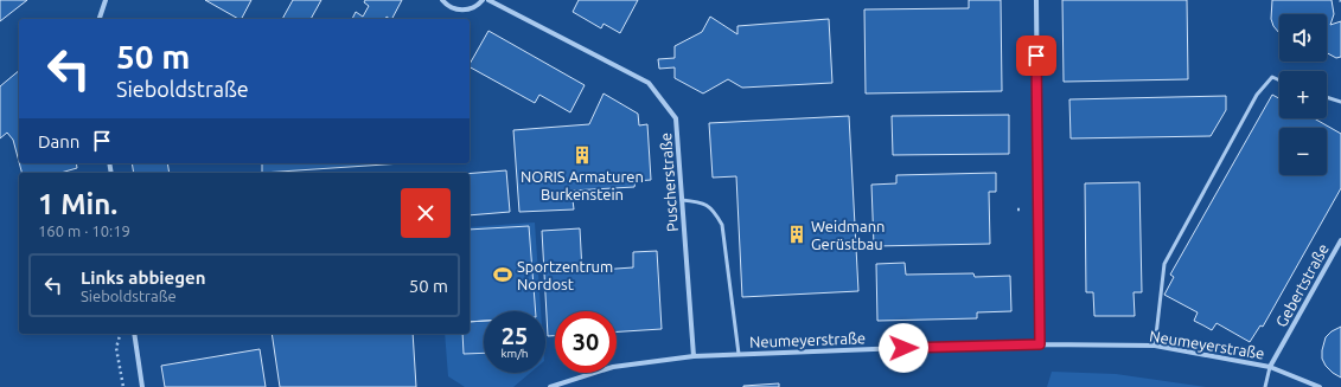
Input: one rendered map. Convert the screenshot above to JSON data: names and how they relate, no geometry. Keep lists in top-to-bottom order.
{
  "streets": {
    "street": ["Puscherstraße", "Gebertstraße", "Neumeyerstraße"]
  },
  "crossings": [
    ["Puscherstraße", "Neumeyerstraße"],
    ["Gebertstraße", "Neumeyerstraße"]
  ],
  "places": {
    "building": ["NORIS Armaturen Burkenstein", "Weidmann Gerüstbau"],
    "sports": ["Sportzentrum Nordost"]
  },
  "page": {
    "map_buttons": ["+", "−"],
    "turn": ["50 m", "Sieboldstraße"],
    "then": "Dann",
    "heading": ["1 Min.", "160 m · 10:19"],
    "list": [
      {
        "name": "Links abbiegen",
        "note": "Sieboldstraße",
        "value": "50 m"
      }
    ],
    "speed": "25 km/h",
    "limit": "30"
  }
}
